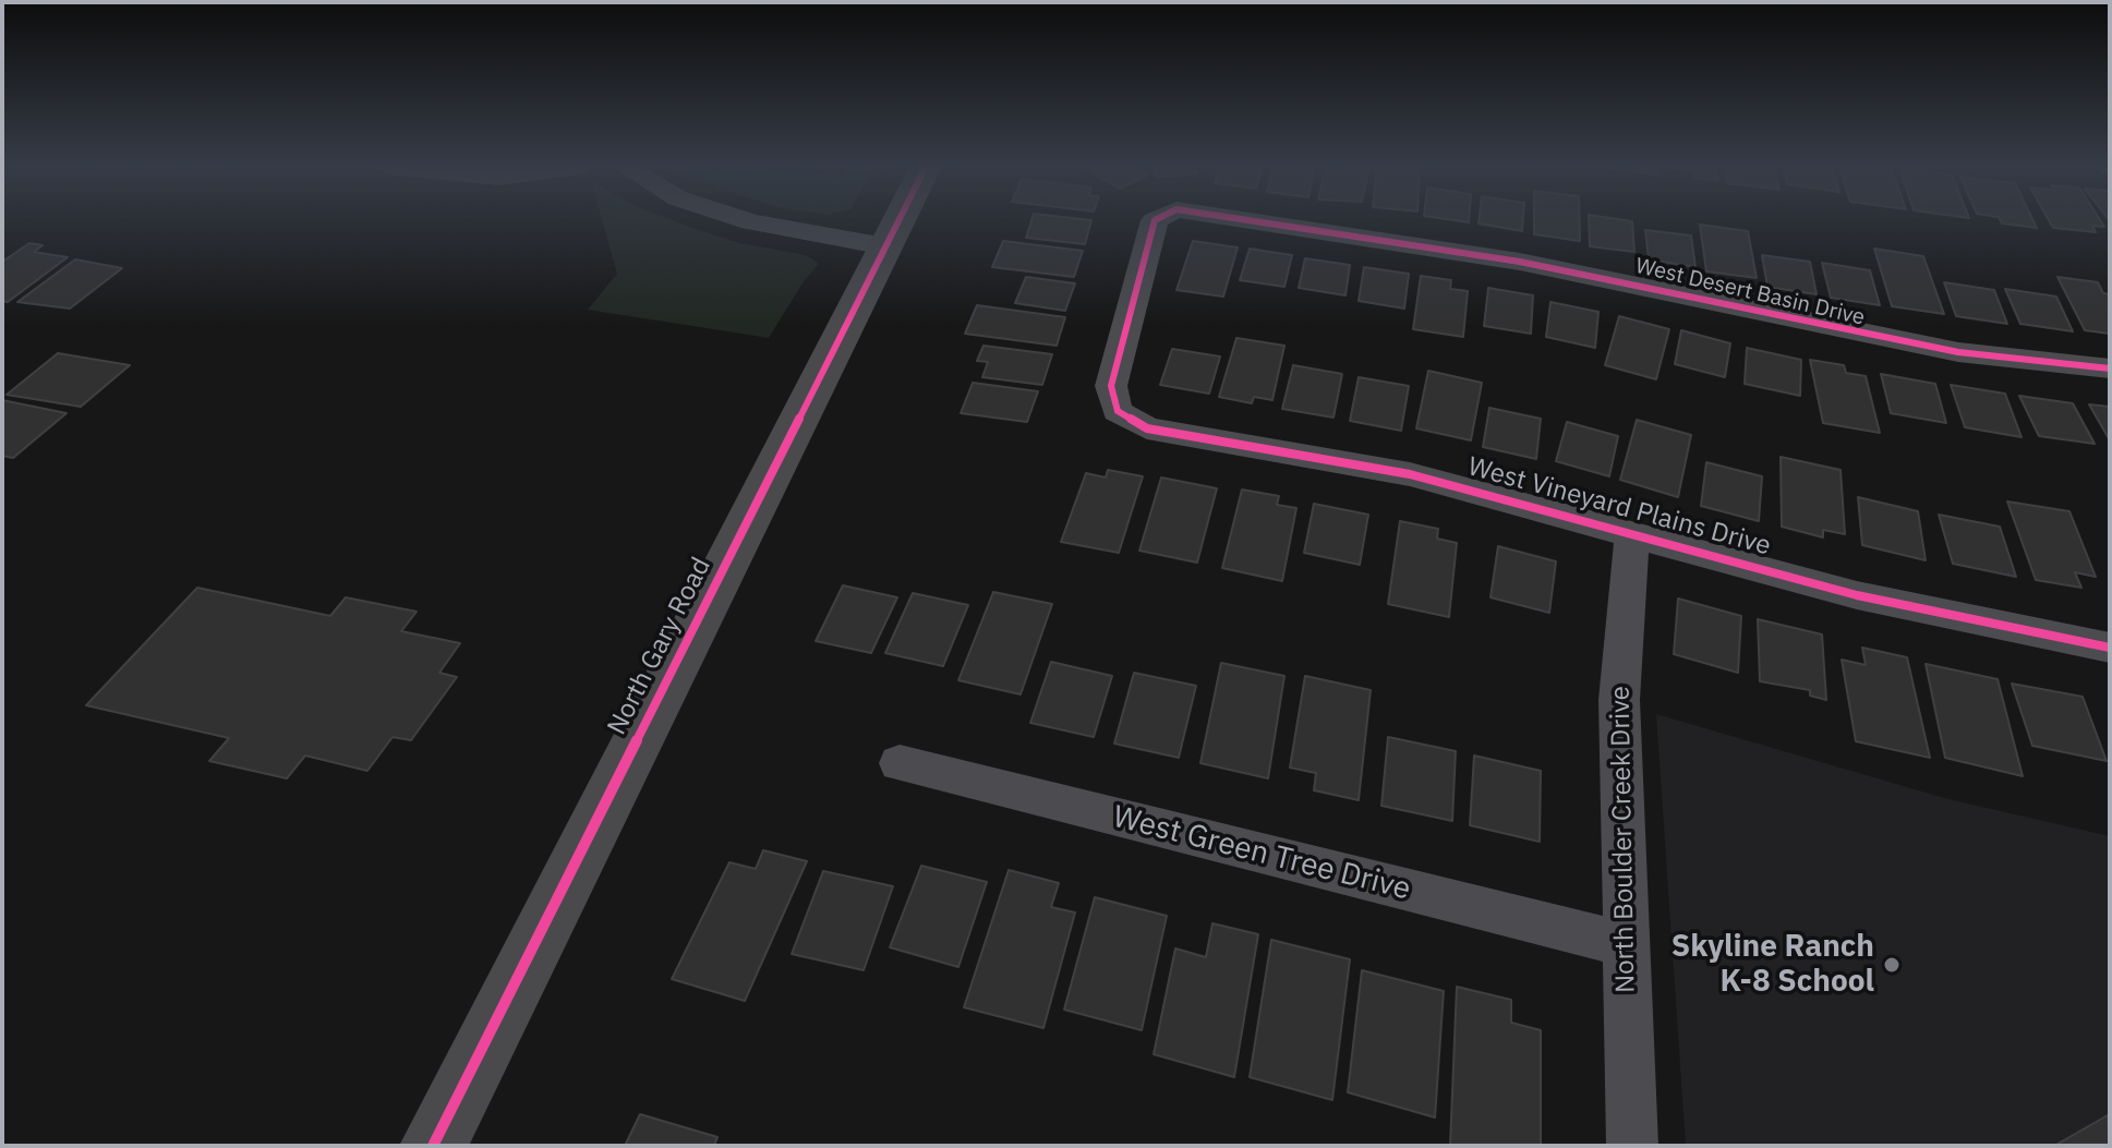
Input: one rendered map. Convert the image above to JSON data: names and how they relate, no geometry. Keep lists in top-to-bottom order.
{
  "streets": {
    "main road": ["North Gary Road"],
    "street": [
      "West Desert Basin Drive",
      "West Vineyard Plains Drive",
      "North Boulder Creek Drive",
      "West Green Tree Drive"
    ]
  },
  "crossings": [
    ["West Desert Basin Drive", "West Vineyard Plains Drive"],
    ["West Vineyard Plains Drive", "North Boulder Creek Drive"],
    ["North Boulder Creek Drive", "West Green Tree Drive"]
  ],
  "places": ["Skyline Ranch K-8 School"]
}
